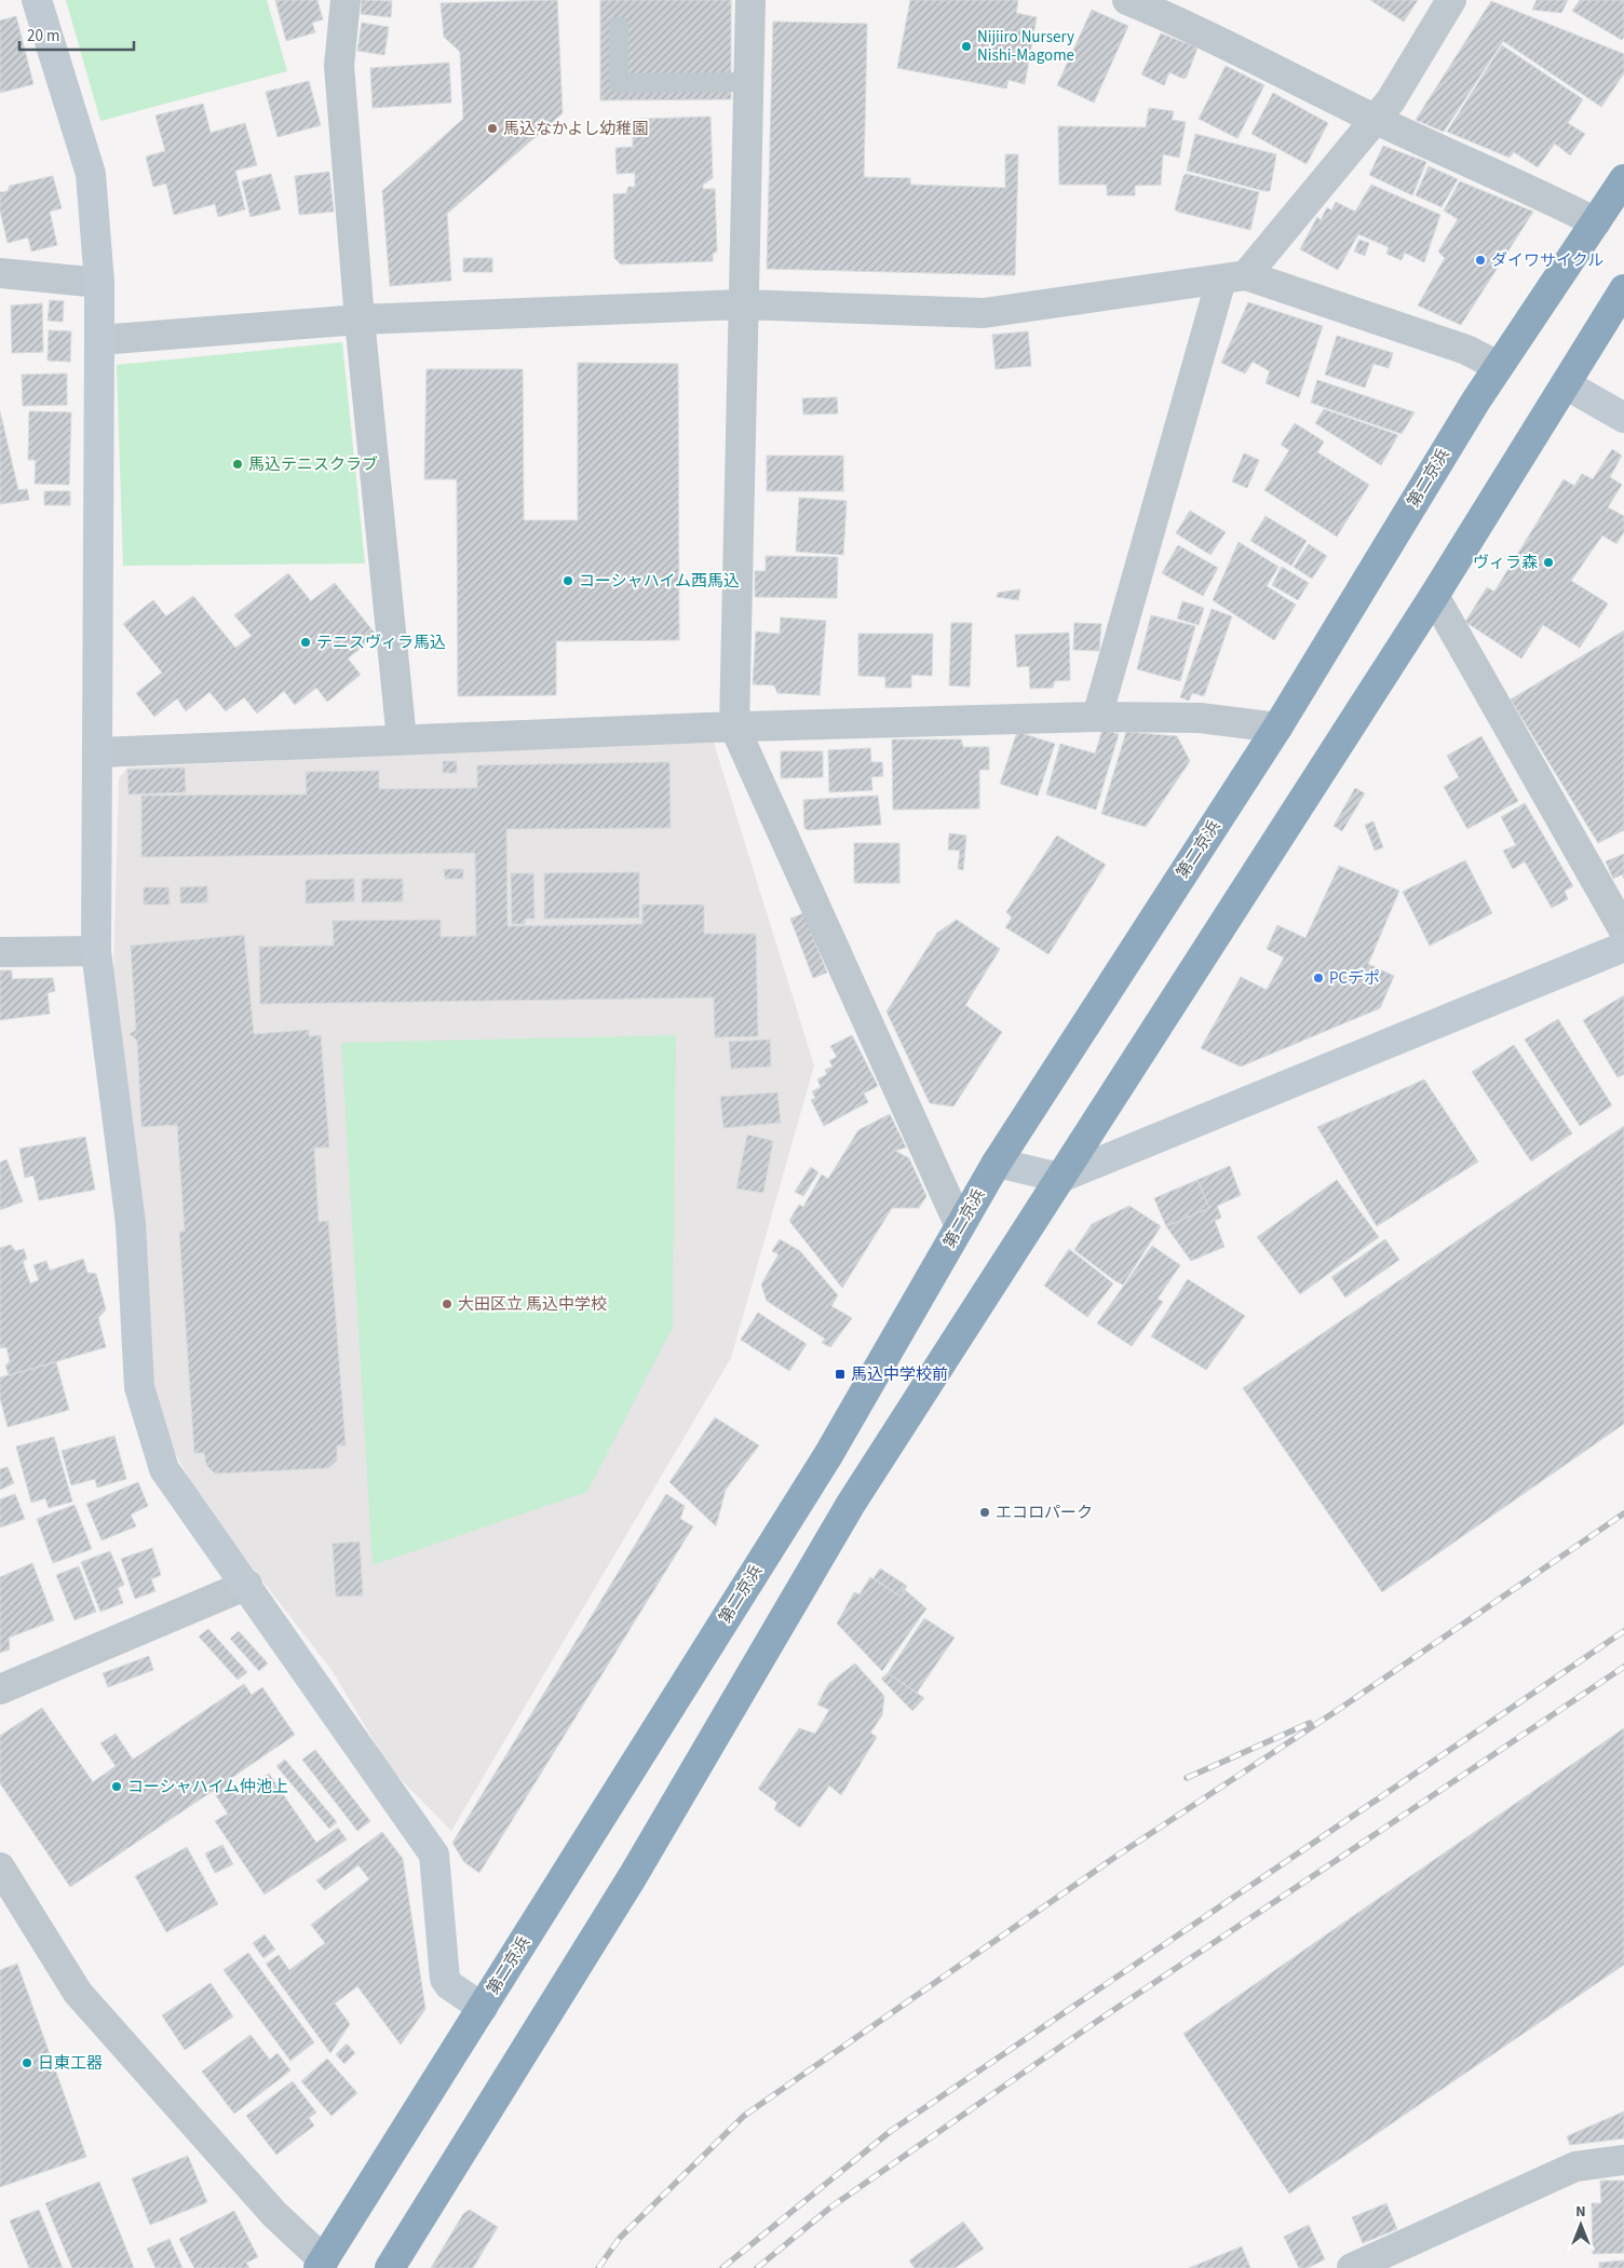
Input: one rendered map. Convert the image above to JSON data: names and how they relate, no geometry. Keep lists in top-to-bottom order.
{
  "streets": {
    "highway": ["第二京浜"]
  },
  "places": {
    "other": [
      "Nijiiro Nursery Nishi-Magome",
      "馬込なかよし幼稚園",
      "ダイワサイクル",
      "馬込テニスクラブ",
      "ヴィラ森",
      "コーシャハイム西馬込",
      "テニスヴィラ馬込",
      "PCデポ",
      "大田区立 馬込中学校",
      "エコロパーク",
      "コーシャハイム仲池上",
      "日東工器"
    ],
    "transit": ["馬込中学校前"]
  },
  "scale_bar": "20 m",
  "north": "top"
}
